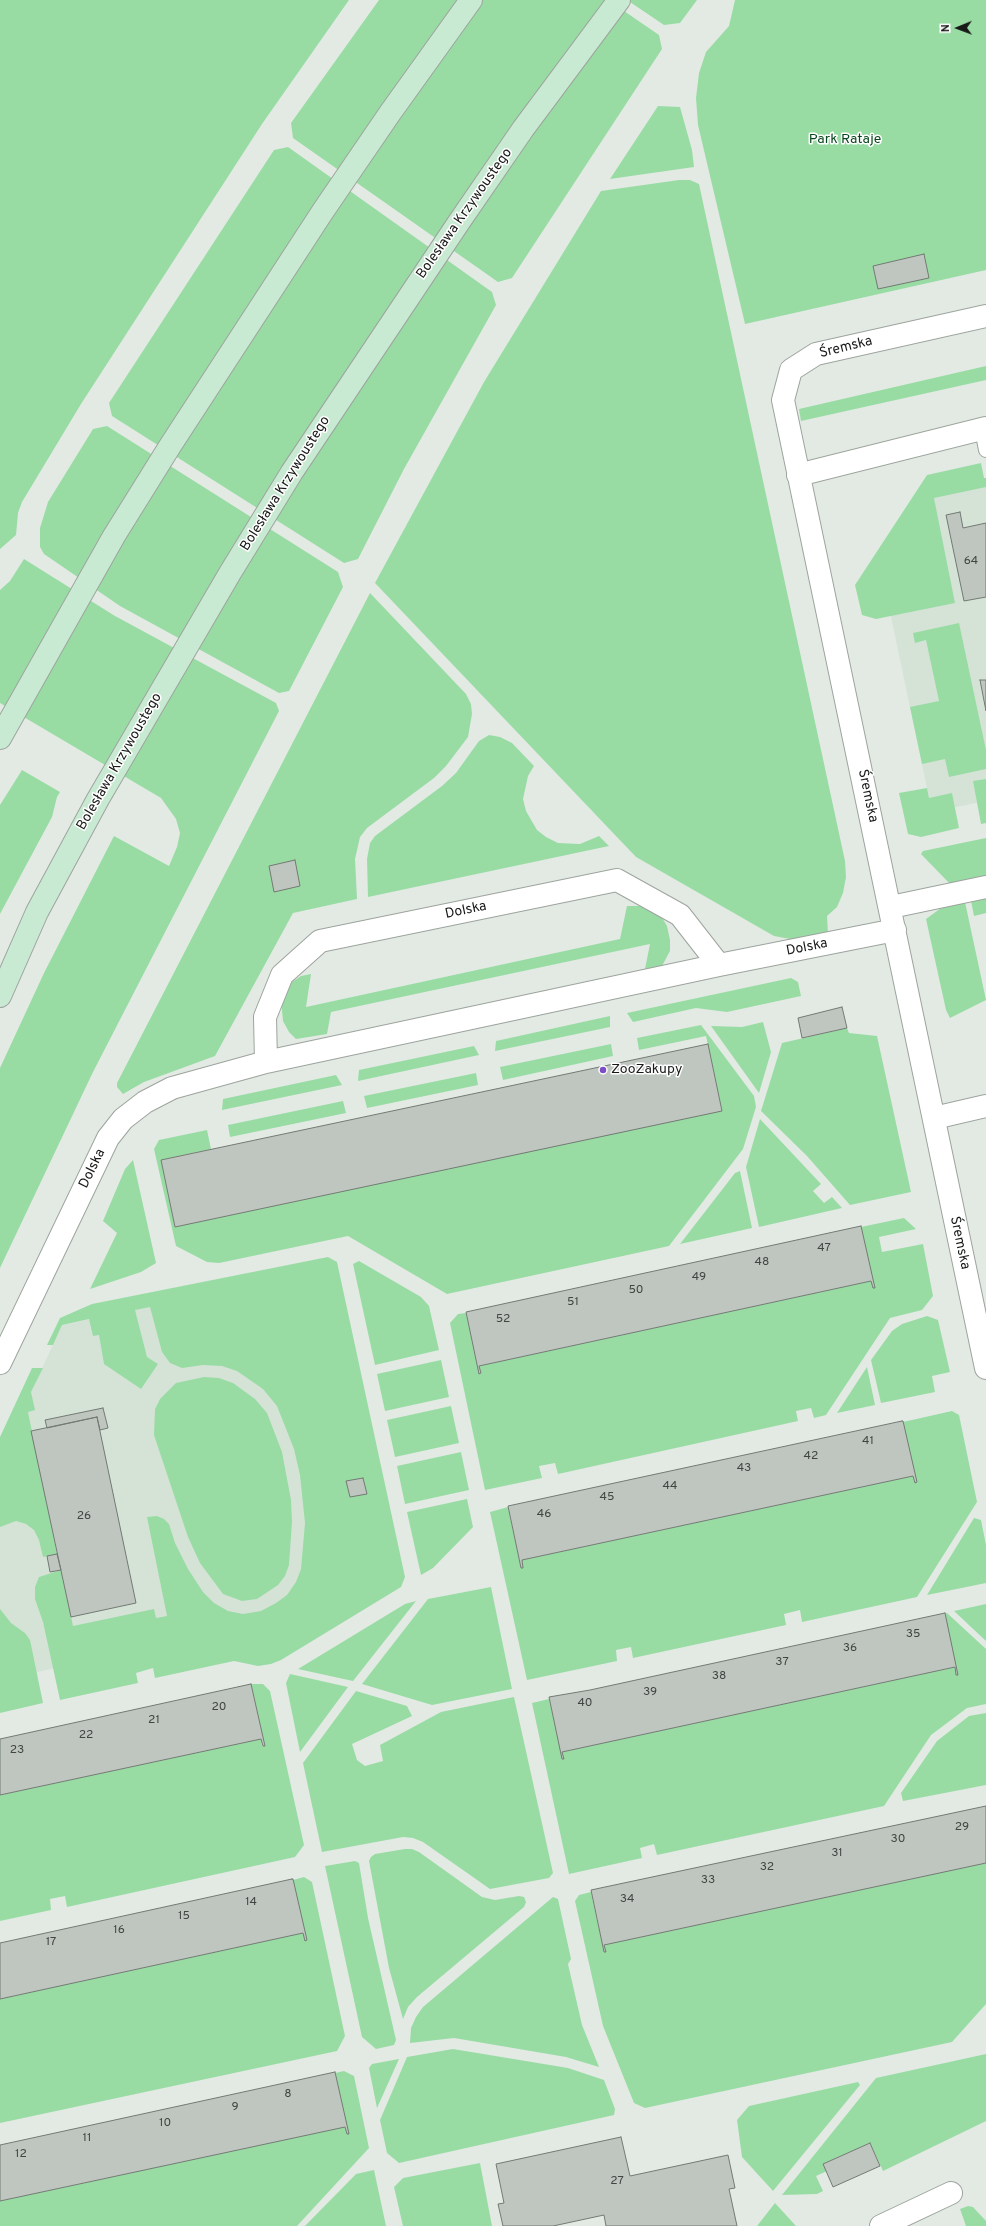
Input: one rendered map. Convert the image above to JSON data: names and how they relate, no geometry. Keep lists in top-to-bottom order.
{
  "streets": {
    "main road": ["Bolesława Krzywoustego"],
    "street": ["Śremska", "Dolska"]
  },
  "crossings": [
    ["Śremska", "Dolska"]
  ],
  "parks": ["Park Rataje"],
  "places": ["ZooZakupy"],
  "house_numbers": [
    "64",
    "47",
    "48",
    "49",
    "50",
    "51",
    "52",
    "41",
    "42",
    "43",
    "44",
    "45",
    "46",
    "26",
    "35",
    "36",
    "37",
    "38",
    "39",
    "40",
    "20",
    "21",
    "22",
    "23",
    "29",
    "30",
    "31",
    "32",
    "33",
    "34",
    "14",
    "15",
    "16",
    "17",
    "8",
    "9",
    "10",
    "11",
    "12",
    "27"
  ],
  "north": "left"
}
